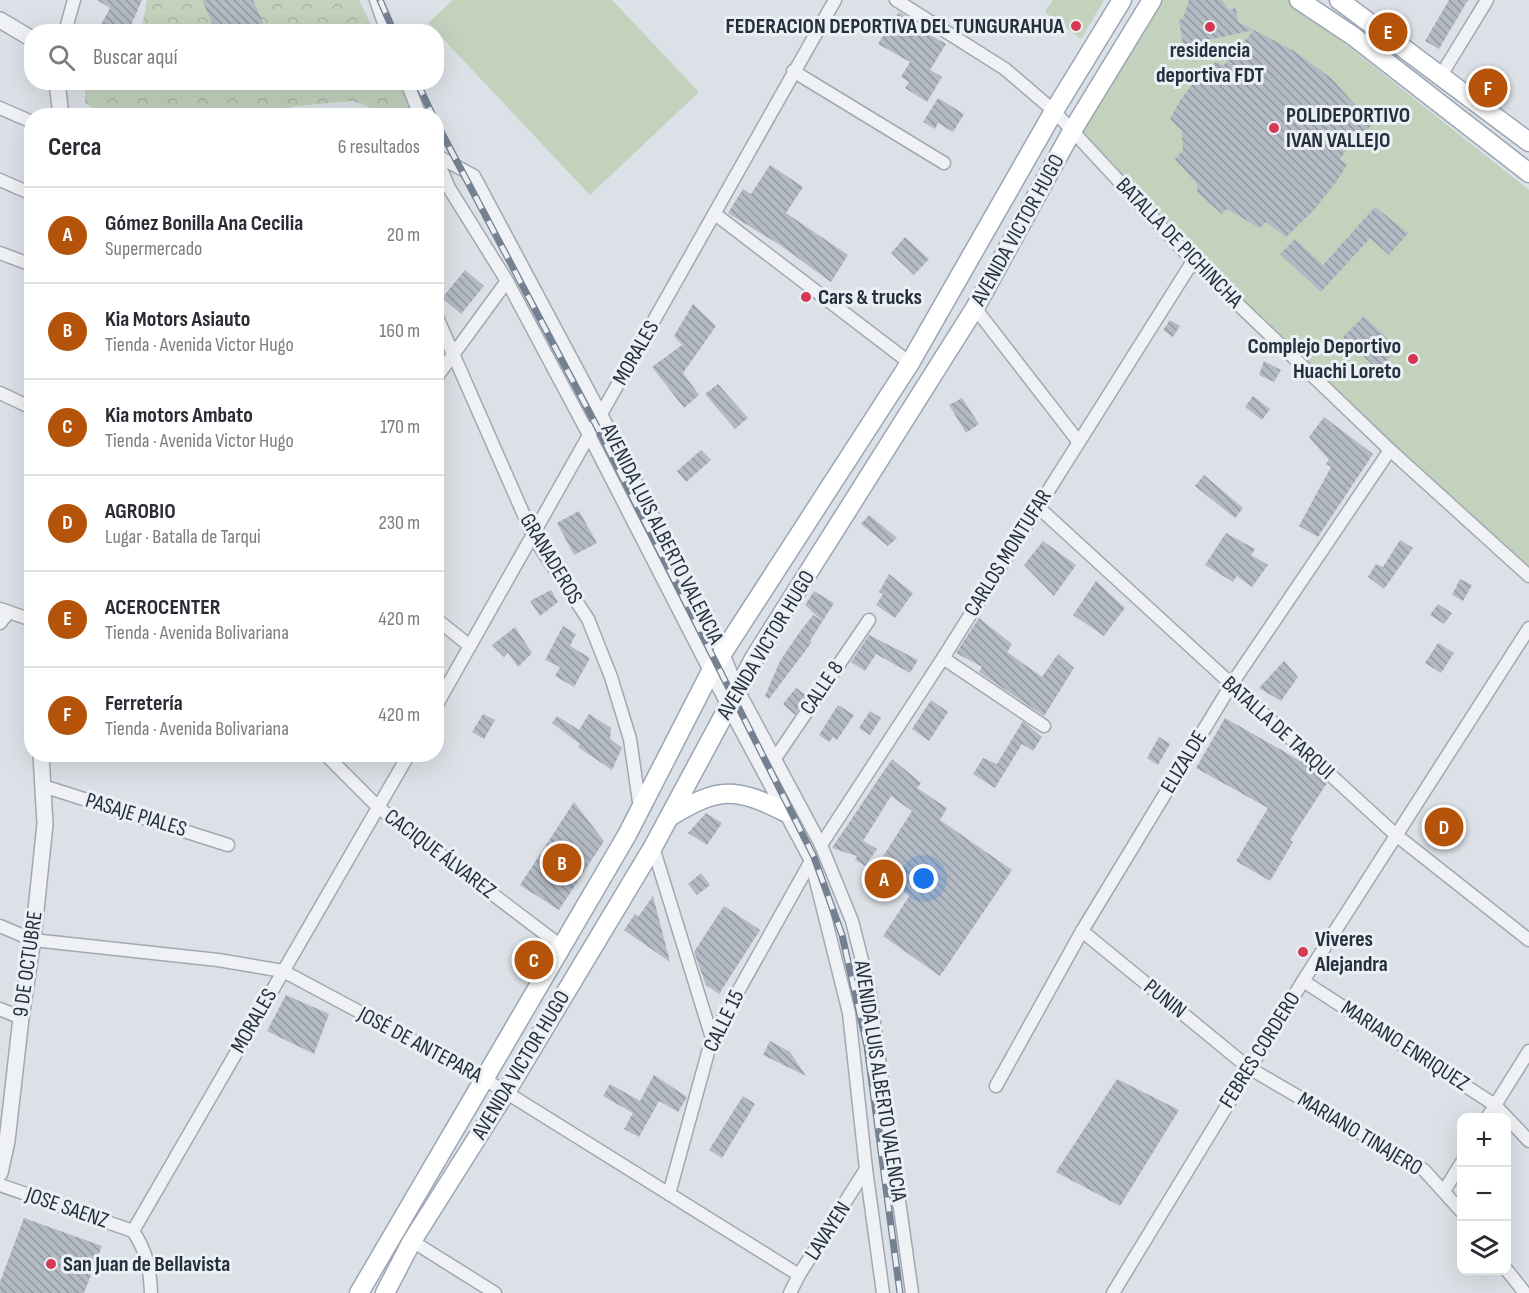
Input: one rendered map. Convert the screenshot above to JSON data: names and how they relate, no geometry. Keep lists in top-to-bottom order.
{
  "streets": {
    "main road": ["AVENIDA VICTOR HUGO"],
    "street": [
      "BATALLA DE PICHINCHA",
      "MORALES",
      "AVENIDA LUIS ALBERTO VALENCIA",
      "CARLOS MONTUFAR",
      "GRANADEROS",
      "CALLE 8",
      "BATALLA DE TARQUI",
      "ELIZALDE",
      "PASAJE PIALES",
      "CACIQUE ÁLVAREZ",
      "9 DE OCTUBRE",
      "PUNIN",
      "CALLE 15",
      "JOSÉ DE ANTEPARA",
      "MARIANO ENRIQUEZ",
      "FEBRES CORDERO",
      "MARIANO TINAJERO",
      "JOSE SAENZ",
      "LAVAYEN"
    ]
  },
  "crossings": [
    ["AVENIDA VICTOR HUGO", "BATALLA DE PICHINCHA"],
    ["AVENIDA VICTOR HUGO", "AVENIDA LUIS ALBERTO VALENCIA"],
    ["AVENIDA VICTOR HUGO", "GRANADEROS"],
    ["AVENIDA VICTOR HUGO", "CACIQUE ÁLVAREZ"],
    ["AVENIDA VICTOR HUGO", "JOSÉ DE ANTEPARA"],
    ["BATALLA DE PICHINCHA", "CARLOS MONTUFAR"],
    ["BATALLA DE PICHINCHA", "ELIZALDE"],
    ["MORALES", "AVENIDA LUIS ALBERTO VALENCIA"],
    ["MORALES", "GRANADEROS"],
    ["MORALES", "CACIQUE ÁLVAREZ"],
    ["MORALES", "JOSÉ DE ANTEPARA"],
    ["MORALES", "JOSE SAENZ"],
    ["AVENIDA LUIS ALBERTO VALENCIA", "CARLOS MONTUFAR"],
    ["AVENIDA LUIS ALBERTO VALENCIA", "CALLE 8"],
    ["AVENIDA LUIS ALBERTO VALENCIA", "CALLE 15"],
    ["AVENIDA LUIS ALBERTO VALENCIA", "LAVAYEN"],
    ["CARLOS MONTUFAR", "BATALLA DE TARQUI"],
    ["BATALLA DE TARQUI", "ELIZALDE"],
    ["BATALLA DE TARQUI", "FEBRES CORDERO"],
    ["ELIZALDE", "PUNIN"],
    ["PASAJE PIALES", "9 DE OCTUBRE"],
    ["9 DE OCTUBRE", "JOSÉ DE ANTEPARA"],
    ["PUNIN", "FEBRES CORDERO"],
    ["PUNIN", "MARIANO TINAJERO"],
    ["CALLE 15", "JOSÉ DE ANTEPARA"],
    ["JOSÉ DE ANTEPARA", "LAVAYEN"],
    ["MARIANO ENRIQUEZ", "FEBRES CORDERO"],
    ["FEBRES CORDERO", "MARIANO TINAJERO"]
  ],
  "places": [
    "FEDERACION DEPORTIVA DEL TUNGURAHUA",
    "residencia deportiva FDT",
    "POLIDEPORTIVO IVAN VALLEJO",
    "Cars & trucks",
    "Complejo Deportivo Huachi Loreto",
    "Viveres Alejandra",
    "San Juan de Bellavista"
  ],
  "page": {
    "pins": [
      "E",
      "F",
      "D",
      "B",
      "A",
      "C"
    ],
    "search": "Buscar aquí",
    "heading": ["Cerca", "6 resultados"],
    "list": [
      {
        "mark": "A",
        "name": "Gómez Bonilla Ana Cecilia",
        "note": "Supermercado",
        "value": "20 m"
      },
      {
        "mark": "B",
        "name": "Kia Motors Asiauto",
        "note": "Tienda · Avenida Victor Hugo",
        "value": "160 m"
      },
      {
        "mark": "C",
        "name": "Kia motors Ambato",
        "note": "Tienda · Avenida Victor Hugo",
        "value": "170 m"
      },
      {
        "mark": "D",
        "name": "AGROBIO",
        "note": "Lugar · Batalla de Tarqui",
        "value": "230 m"
      },
      {
        "mark": "E",
        "name": "ACEROCENTER",
        "note": "Tienda · Avenida Bolivariana",
        "value": "420 m"
      },
      {
        "mark": "F",
        "name": "Ferretería",
        "note": "Tienda · Avenida Bolivariana",
        "value": "420 m"
      }
    ],
    "map_buttons": ["+", "−"]
  }
}
